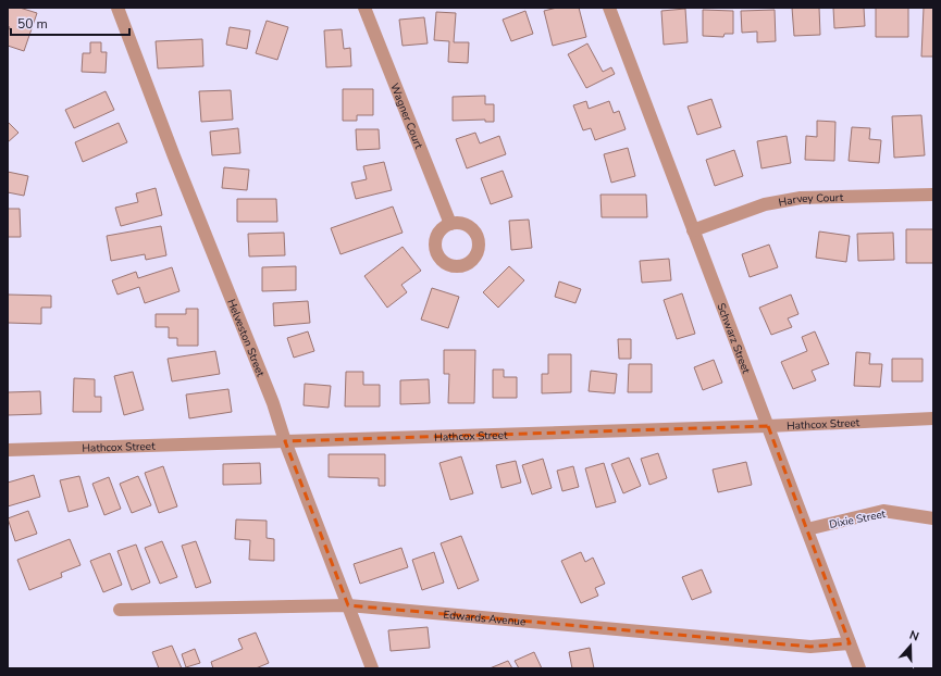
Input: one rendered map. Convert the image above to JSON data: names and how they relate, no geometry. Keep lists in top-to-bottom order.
{
  "streets": {
    "street": [
      "Wagner Court",
      "Harvey Court",
      "Helveston Street",
      "Schwarz Street",
      "Hathcox Street",
      "Dixie Street",
      "Edwards Avenue"
    ]
  },
  "crossings": [
    ["Harvey Court", "Schwarz Street"],
    ["Helveston Street", "Hathcox Street"],
    ["Helveston Street", "Edwards Avenue"],
    ["Schwarz Street", "Hathcox Street"],
    ["Schwarz Street", "Dixie Street"],
    ["Schwarz Street", "Edwards Avenue"]
  ],
  "scale_bar": "50 m",
  "north": "top"
}
